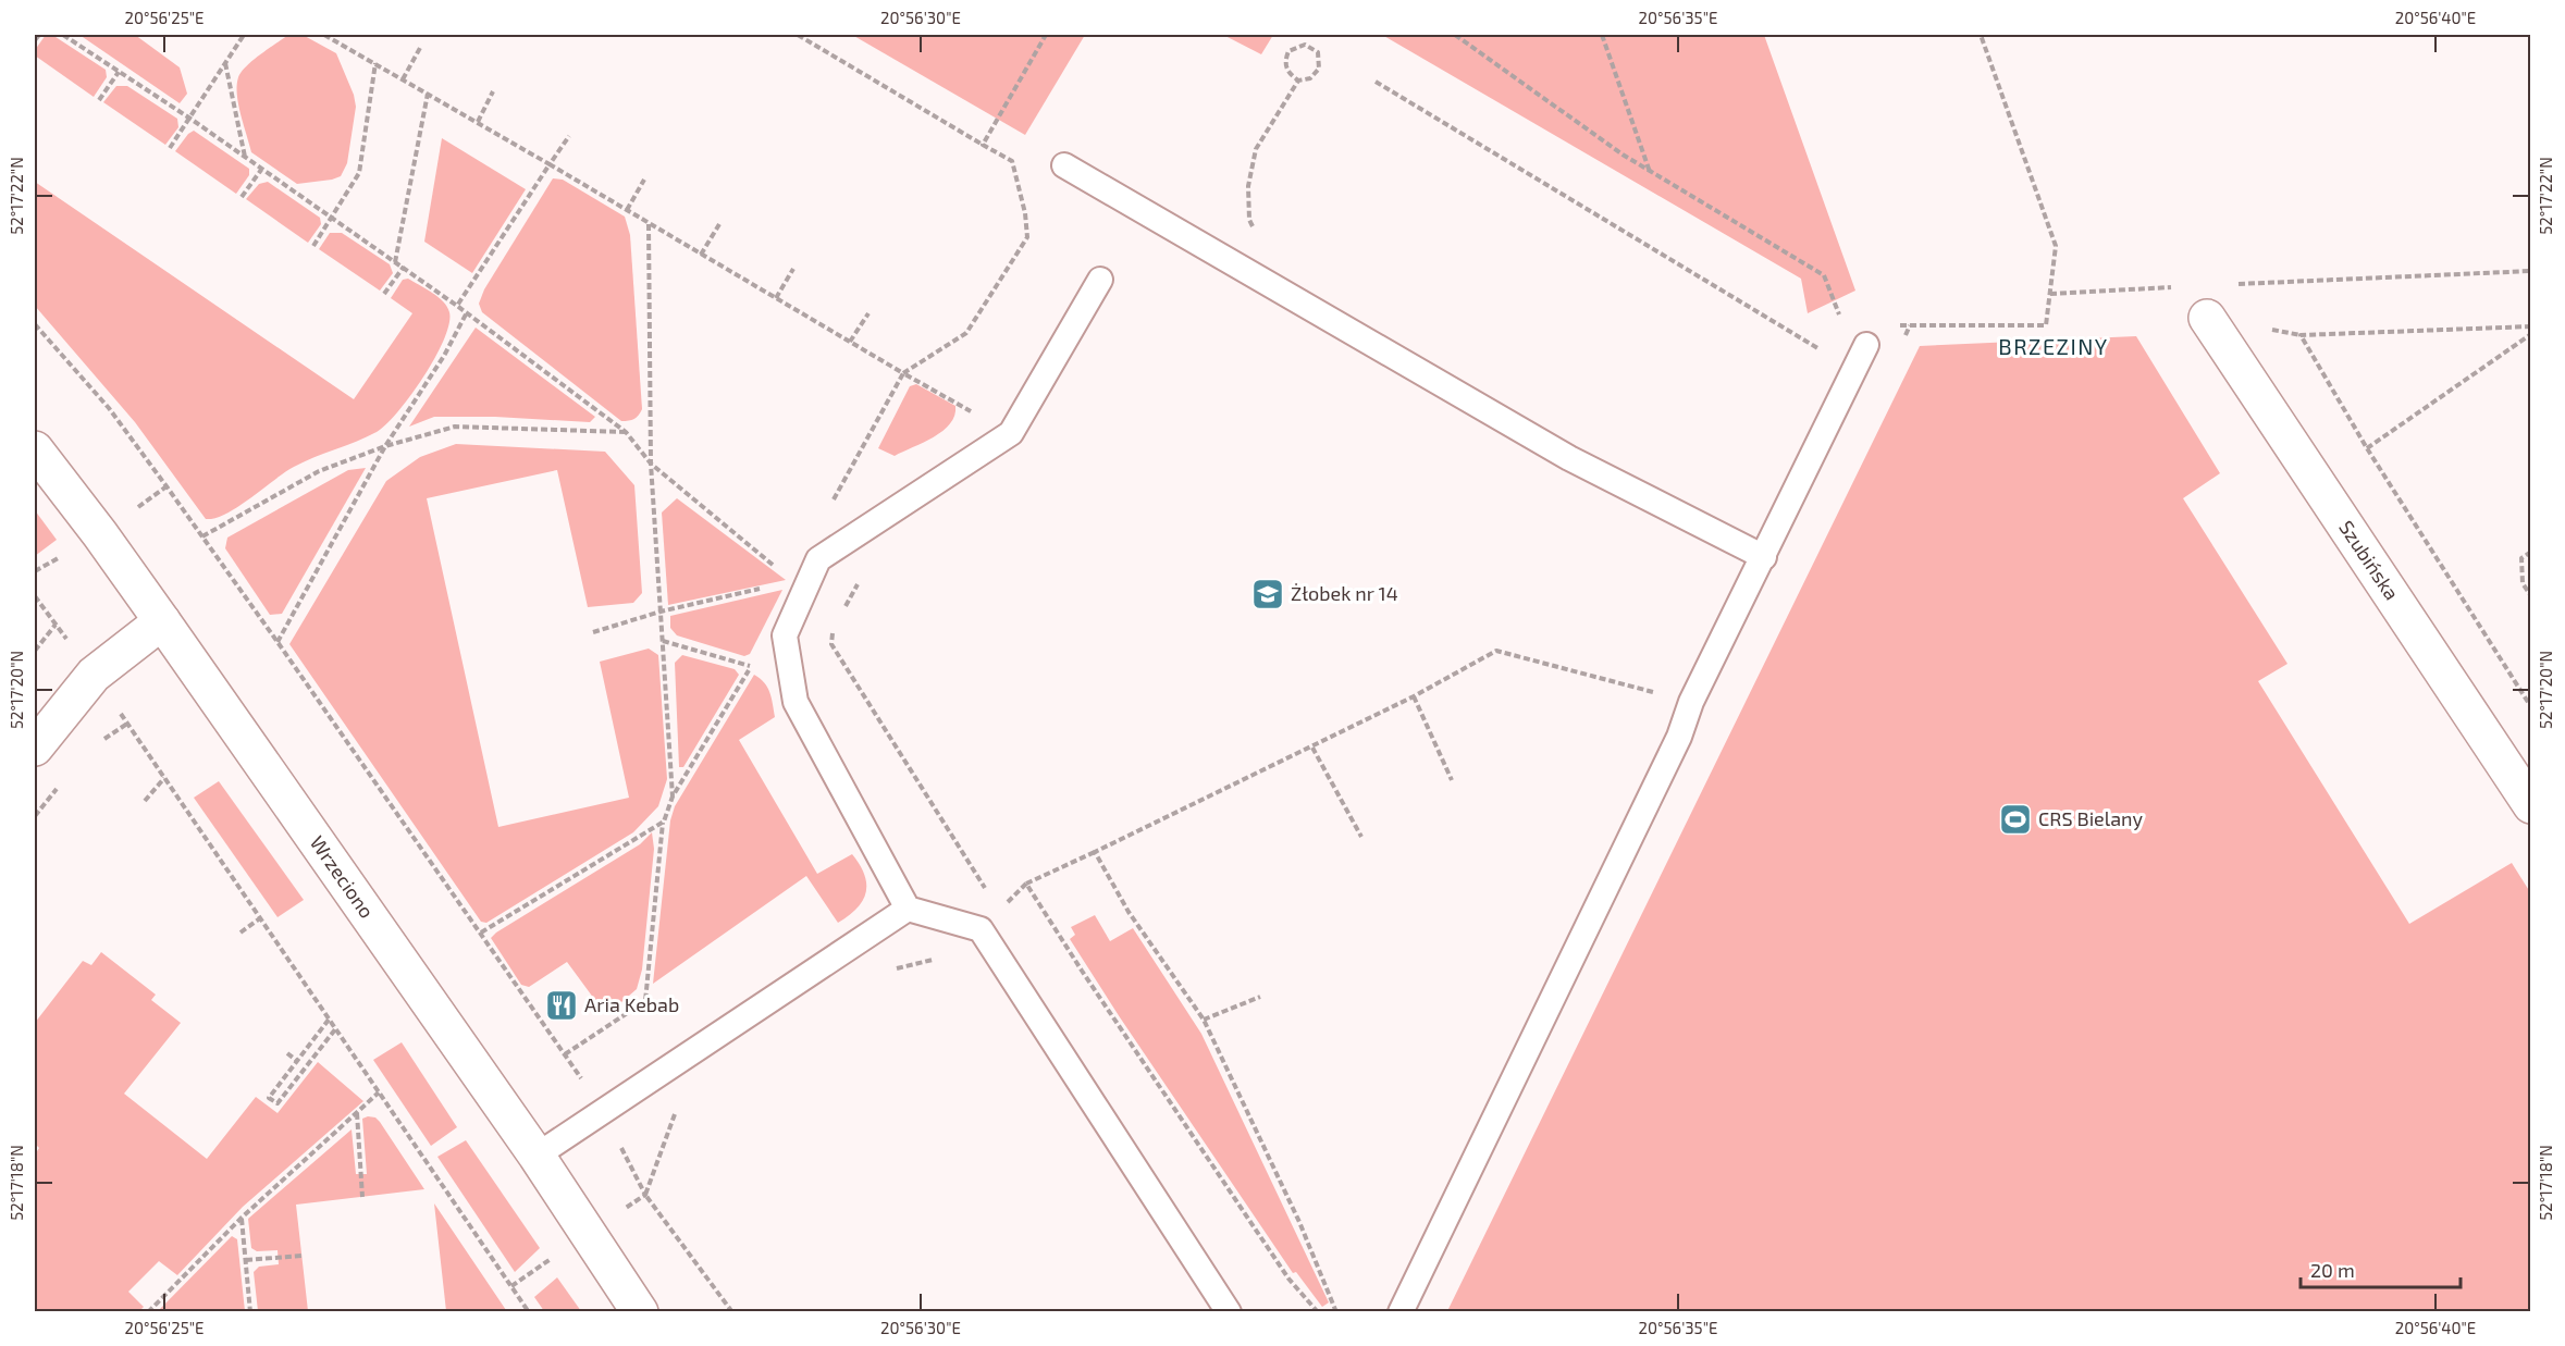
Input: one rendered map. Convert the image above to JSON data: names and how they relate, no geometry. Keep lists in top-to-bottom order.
{
  "streets": {
    "street": ["Szubińska", "Wrzeciono"]
  },
  "districts": ["BRZEZINY"],
  "places": {
    "school or university": ["Żłobek nr 14"],
    "sports": ["CRS Bielany"],
    "restaurant": ["Aria Kebab"]
  },
  "scale_bar": "20 m",
  "coordinates": [
    "20°56'25\"E",
    "20°56'30\"E",
    "20°56'35\"E",
    "20°56'40\"E",
    "52°17'22\"N",
    "52°17'20\"N",
    "52°17'18\"N"
  ]
}
